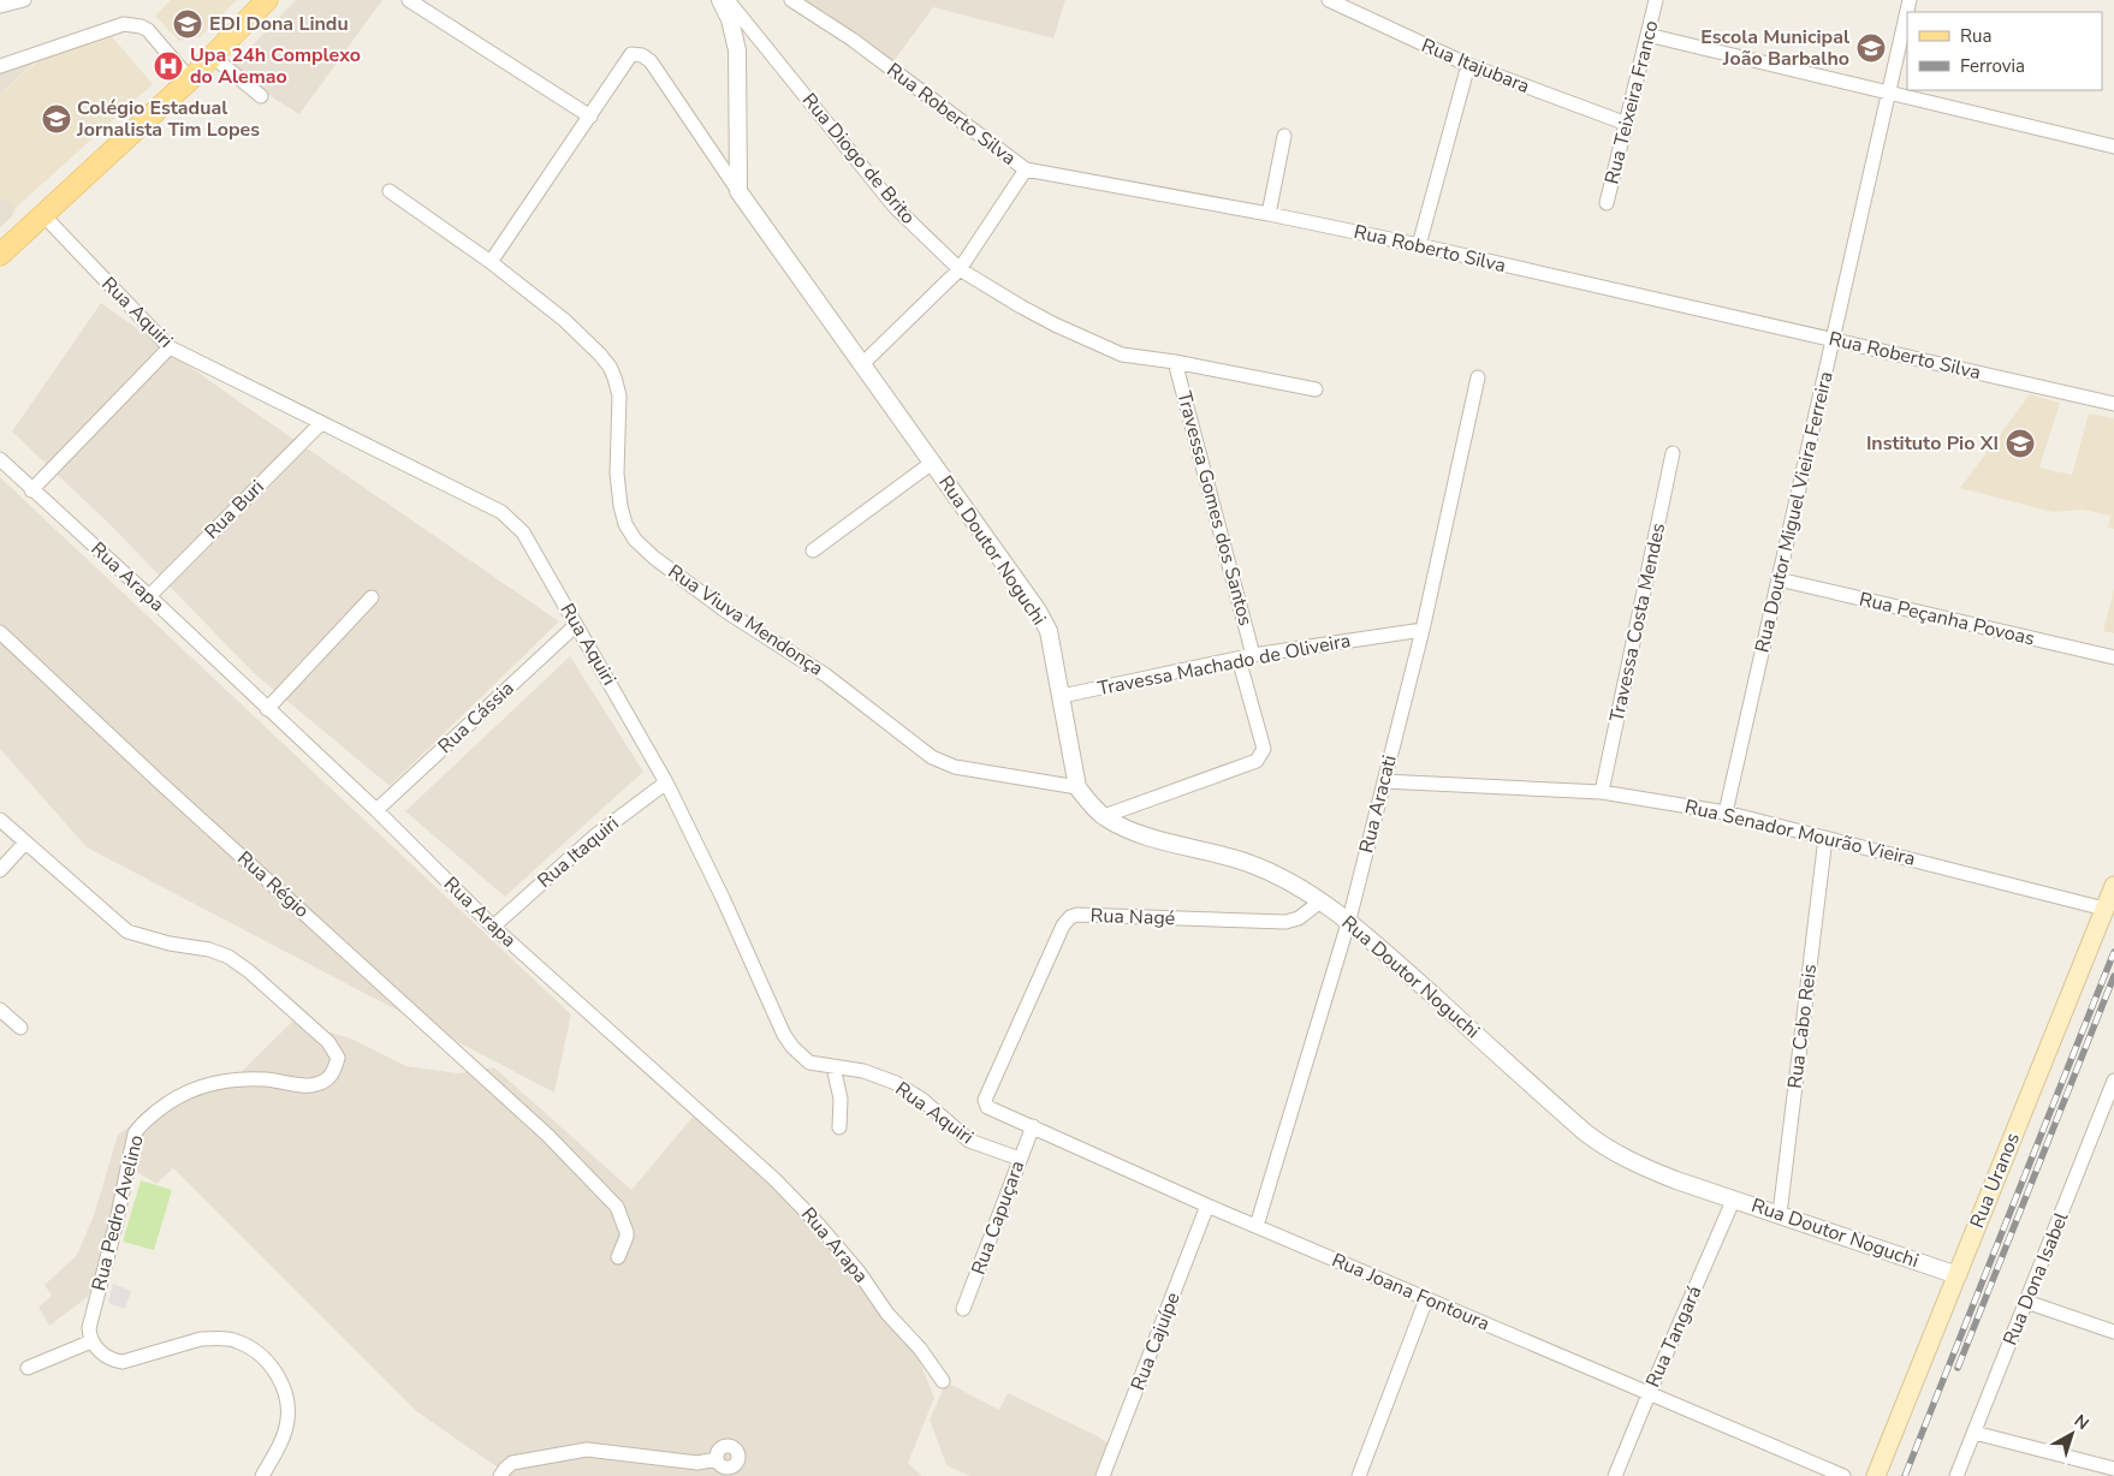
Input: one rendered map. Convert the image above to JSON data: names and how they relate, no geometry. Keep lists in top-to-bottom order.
{
  "streets": {
    "main road": ["Rua Uranos"],
    "street": [
      "Rua Itajubara",
      "Rua Teixeira Franco",
      "Rua Roberto Silva",
      "Rua Diogo de Brito",
      "Rua Aquiri",
      "Travessa Gomes dos Santos",
      "Rua Buri",
      "Rua Doutor Miguel Vieira Ferreira",
      "Rua Doutor Noguchi",
      "Rua Arapa",
      "Rua Peçanha Povoas",
      "Rua Viuva Mendonça",
      "Travessa Costa Mendes",
      "Travessa Machado de Oliveira",
      "Rua Cássia",
      "Rua Aracati",
      "Rua Senador Mourão Vieira",
      "Rua Itaquiri",
      "Rua Régio",
      "Rua Nagé",
      "Rua Cabo Reis",
      "Rua Pedro Avelino",
      "Rua Capuçara",
      "Rua Dona Isabel",
      "Rua Joana Fontoura",
      "Rua Tangará",
      "Rua Cajuípe"
    ]
  },
  "crossings": [
    ["Rua Itajubara", "Rua Teixeira Franco"],
    ["Rua Roberto Silva", "Rua Doutor Miguel Vieira Ferreira"],
    ["Rua Diogo de Brito", "Travessa Gomes dos Santos"],
    ["Rua Aquiri", "Rua Buri"],
    ["Rua Aquiri", "Rua Cássia"],
    ["Rua Aquiri", "Rua Itaquiri"],
    ["Rua Aquiri", "Rua Capuçara"],
    ["Travessa Gomes dos Santos", "Travessa Machado de Oliveira"],
    ["Rua Buri", "Rua Arapa"],
    ["Rua Doutor Miguel Vieira Ferreira", "Rua Peçanha Povoas"],
    ["Rua Doutor Miguel Vieira Ferreira", "Rua Senador Mourão Vieira"],
    ["Rua Doutor Noguchi", "Rua Viuva Mendonça"],
    ["Rua Doutor Noguchi", "Travessa Machado de Oliveira"],
    ["Rua Doutor Noguchi", "Rua Aracati"],
    ["Rua Doutor Noguchi", "Rua Nagé"],
    ["Rua Doutor Noguchi", "Rua Cabo Reis"],
    ["Rua Doutor Noguchi", "Rua Uranos"],
    ["Rua Doutor Noguchi", "Rua Tangará"],
    ["Rua Arapa", "Rua Cássia"],
    ["Rua Arapa", "Rua Itaquiri"],
    ["Travessa Costa Mendes", "Rua Senador Mourão Vieira"],
    ["Travessa Machado de Oliveira", "Rua Aracati"],
    ["Rua Aracati", "Rua Senador Mourão Vieira"],
    ["Rua Aracati", "Rua Joana Fontoura"],
    ["Rua Senador Mourão Vieira", "Rua Cabo Reis"],
    ["Rua Senador Mourão Vieira", "Rua Uranos"],
    ["Rua Nagé", "Rua Joana Fontoura"],
    ["Rua Capuçara", "Rua Joana Fontoura"],
    ["Rua Joana Fontoura", "Rua Tangará"],
    ["Rua Joana Fontoura", "Rua Cajuípe"]
  ],
  "places": {
    "school or university": [
      "EDI Dona Lindu",
      "Escola Municipal João Barbalho",
      "Colégio Estadual Jornalista Tim Lopes",
      "Instituto Pio XI"
    ],
    "hospital": ["Upa 24h Complexo do Alemao"]
  },
  "legend": ["Rua", "Ferrovia"],
  "north": "top right"
}
